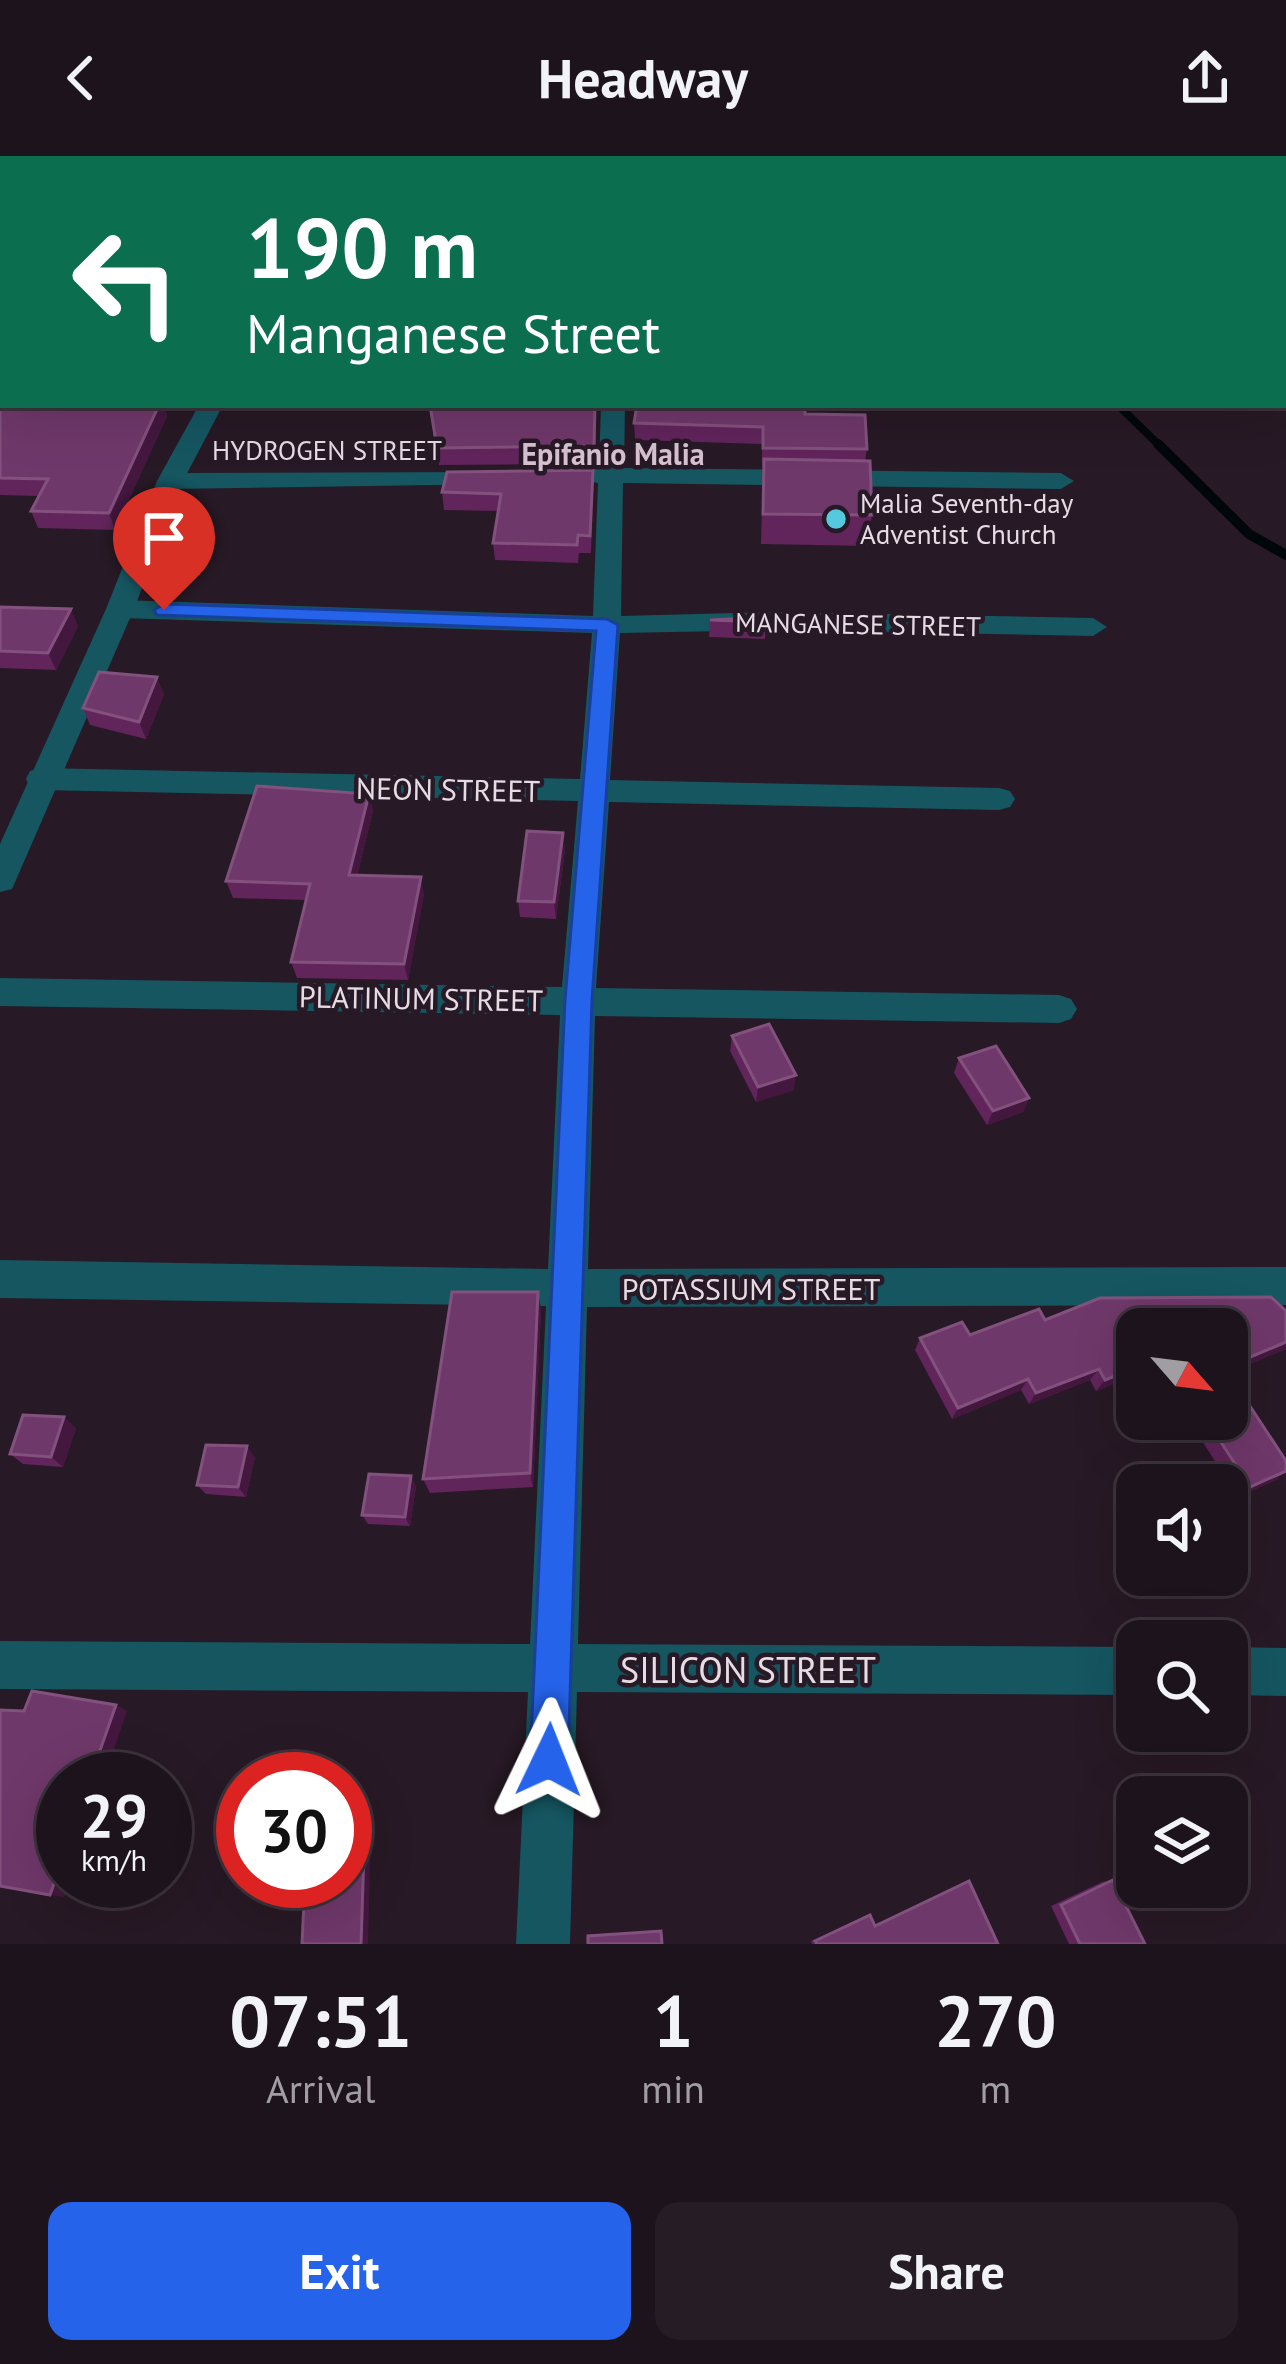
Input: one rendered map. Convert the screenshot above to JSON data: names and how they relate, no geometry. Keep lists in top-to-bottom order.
{
  "streets": {
    "street": [
      "HYDROGEN STREET",
      "MANGANESE STREET",
      "NEON STREET",
      "PLATINUM STREET",
      "POTASSIUM STREET",
      "SILICON STREET"
    ]
  },
  "districts": ["Epifanio Malia"],
  "places": ["Malia Seventh-day Adventist Church"],
  "north": "bottom right",
  "page": {
    "header": "Headway",
    "turn": ["190 m", "Manganese Street"],
    "speed": "29 km/h",
    "limit": "30",
    "eta": [
      "07:51",
      "Arrival",
      "1",
      "min",
      "270",
      "m"
    ],
    "buttons": ["Exit", "Share"]
  }
}
